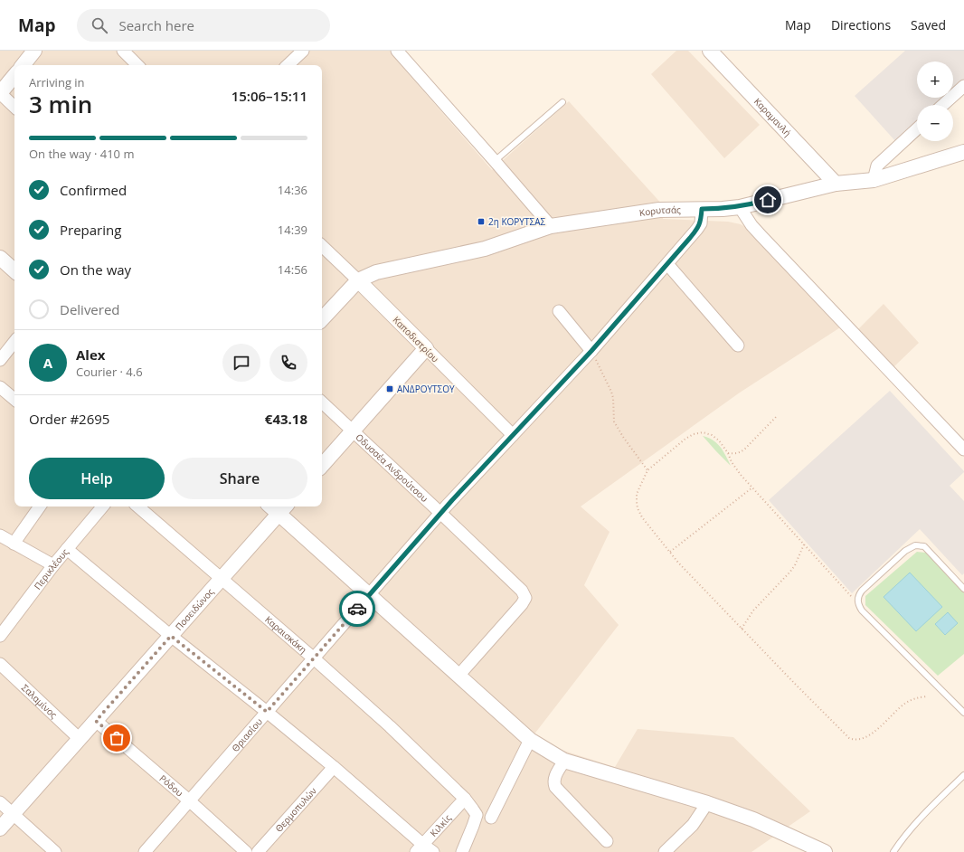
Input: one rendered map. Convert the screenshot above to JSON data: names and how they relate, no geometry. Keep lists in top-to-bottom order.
{
  "streets": {
    "street": [
      "Καραμανλή",
      "Κορυτσάς",
      "Καποδιστρίου",
      "Οδυσσέα Ανδρούτσου",
      "Περικλέους",
      "Ποσειδώνος",
      "Καραισκάκη",
      "Σαλαμίνος",
      "Θριασίου",
      "Ρόδου",
      "Θερμοπυλών",
      "Κιλκίς"
    ]
  },
  "crossings": [
    ["Καραμανλή", "Κορυτσάς"],
    ["Κορυτσάς", "Καποδιστρίου"],
    ["Κορυτσάς", "Θριασίου"],
    ["Καποδιστρίου", "Θριασίου"],
    ["Οδυσσέα Ανδρούτσου", "Θριασίου"],
    ["Ποσειδώνος", "Καραισκάκη"],
    ["Ποσειδώνος", "Σαλαμίνος"],
    ["Ποσειδώνος", "Ρόδου"],
    ["Καραισκάκη", "Θριασίου"],
    ["Καραισκάκη", "Κιλκίς"],
    ["Θριασίου", "Ρόδου"]
  ],
  "places": {
    "transit": ["2η ΚΟΡΥΤΣΑΣ", "ΑΝΔΡΟΥΤΣΟΥ"]
  },
  "page": {
    "header": "Map",
    "search": "Search here",
    "nav": ["Map", "Directions", "Saved"],
    "map_buttons": ["+", "−"],
    "heading": ["3 min", "Arriving in", "15:06–15:11"],
    "panel": [
      "Alex",
      "Courier · 4.6",
      "Order #2695",
      "€43.18"
    ],
    "bar": "On the way · 410 m",
    "list": [
      ["Confirmed", "14:36"],
      ["Preparing", "14:39"],
      ["On the way", "14:56"],
      "Delivered"
    ],
    "round": "A",
    "buttons": ["Help", "Share"]
  }
}
